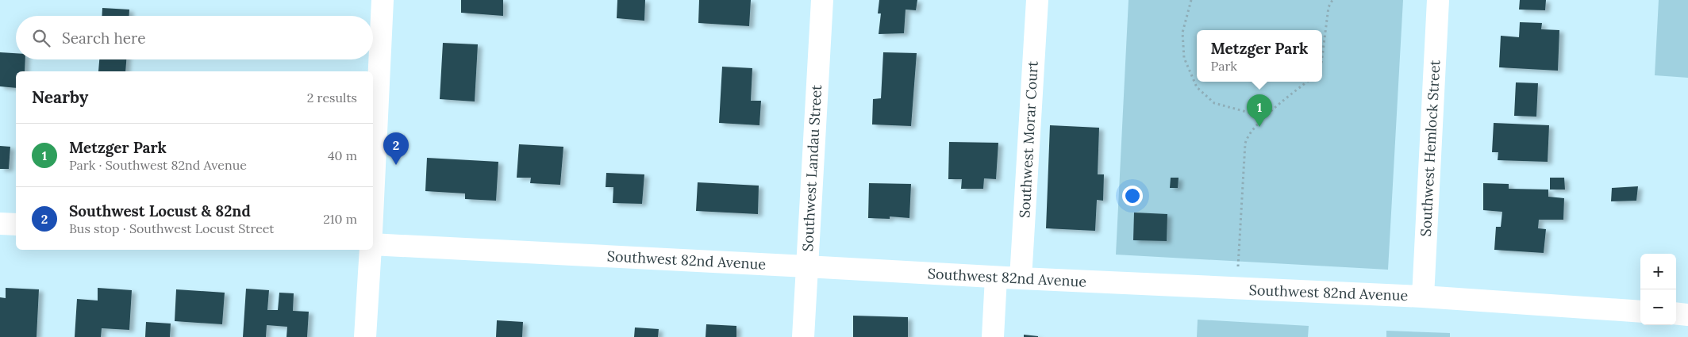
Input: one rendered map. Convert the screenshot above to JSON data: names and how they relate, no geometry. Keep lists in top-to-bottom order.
{
  "streets": {
    "street": [
      "Southwest Morar Court",
      "Southwest Hemlock Street",
      "Southwest Landau Street",
      "Southwest 82nd Avenue"
    ]
  },
  "crossings": [
    ["Southwest Morar Court", "Southwest 82nd Avenue"],
    ["Southwest Hemlock Street", "Southwest 82nd Avenue"],
    ["Southwest Landau Street", "Southwest 82nd Avenue"]
  ],
  "page": {
    "search": "Search here",
    "popup": ["Metzger Park", "Park"],
    "heading": ["Nearby", "2 results"],
    "pins": ["1", "2"],
    "list": [
      {
        "mark": "1",
        "name": "Metzger Park",
        "note": "Park · Southwest 82nd Avenue",
        "value": "40 m"
      },
      {
        "mark": "2",
        "name": "Southwest Locust & 82nd",
        "note": "Bus stop · Southwest Locust Street",
        "value": "210 m"
      }
    ],
    "map_buttons": ["+", "−"]
  }
}
